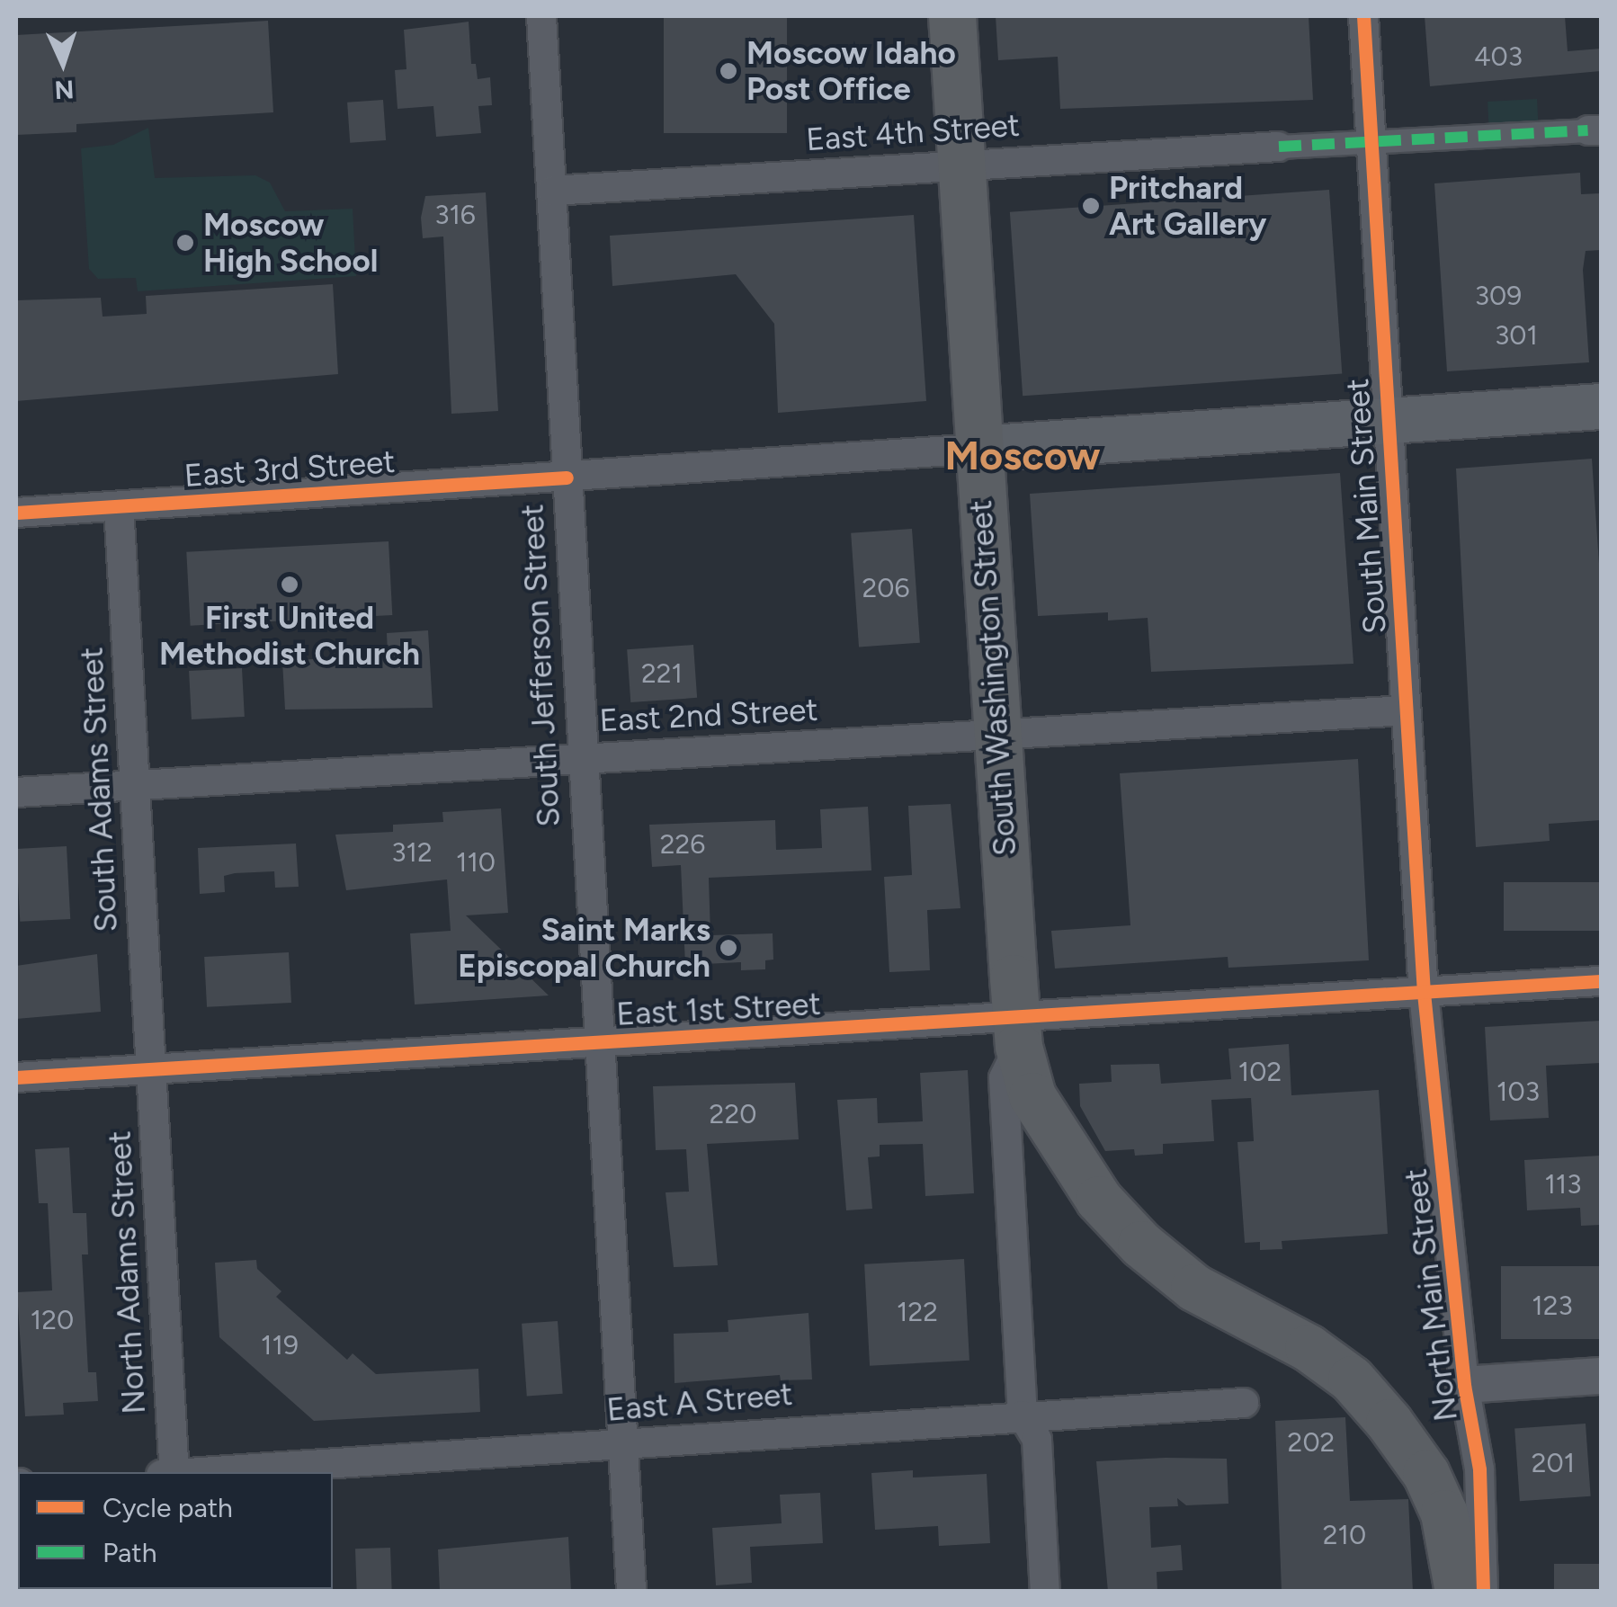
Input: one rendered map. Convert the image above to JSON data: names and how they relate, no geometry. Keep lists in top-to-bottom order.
{
  "streets": {
    "highway": ["South Washington Street", "North Main Street"],
    "main road": ["East 3rd Street"],
    "street": [
      "East 4th Street",
      "South Main Street",
      "South Jefferson Street",
      "East 2nd Street",
      "South Adams Street",
      "East 1st Street",
      "North Adams Street",
      "East A Street"
    ]
  },
  "crossings": [
    ["East 4th Street", "South Jefferson Street"],
    ["East 4th Street", "South Washington Street"],
    ["East 3rd Street", "South Main Street"],
    ["East 3rd Street", "South Jefferson Street"],
    ["East 3rd Street", "South Washington Street"],
    ["East 3rd Street", "South Adams Street"],
    ["South Main Street", "East 2nd Street"],
    ["South Main Street", "East 1st Street"],
    ["South Main Street", "North Main Street"],
    ["South Jefferson Street", "East 2nd Street"],
    ["South Jefferson Street", "East 1st Street"],
    ["South Jefferson Street", "East A Street"],
    ["South Washington Street", "East 2nd Street"],
    ["South Washington Street", "East 1st Street"],
    ["South Washington Street", "North Main Street"],
    ["East 2nd Street", "South Adams Street"],
    ["South Adams Street", "East 1st Street"],
    ["South Adams Street", "North Adams Street"],
    ["East 1st Street", "North Adams Street"],
    ["East 1st Street", "North Main Street"]
  ],
  "districts": ["Moscow"],
  "places": [
    "Moscow Idaho Post Office",
    "Pritchard Art Gallery",
    "Moscow High School",
    "First United Methodist Church",
    "Saint Marks Episcopal Church"
  ],
  "house_numbers": [
    "403",
    "316",
    "309",
    "301",
    "206",
    "221",
    "226",
    "312",
    "110",
    "102",
    "103",
    "220",
    "113",
    "123",
    "122",
    "120",
    "119",
    "202",
    "201",
    "210"
  ],
  "legend": ["Cycle path", "Path"],
  "north": "bottom"
}
